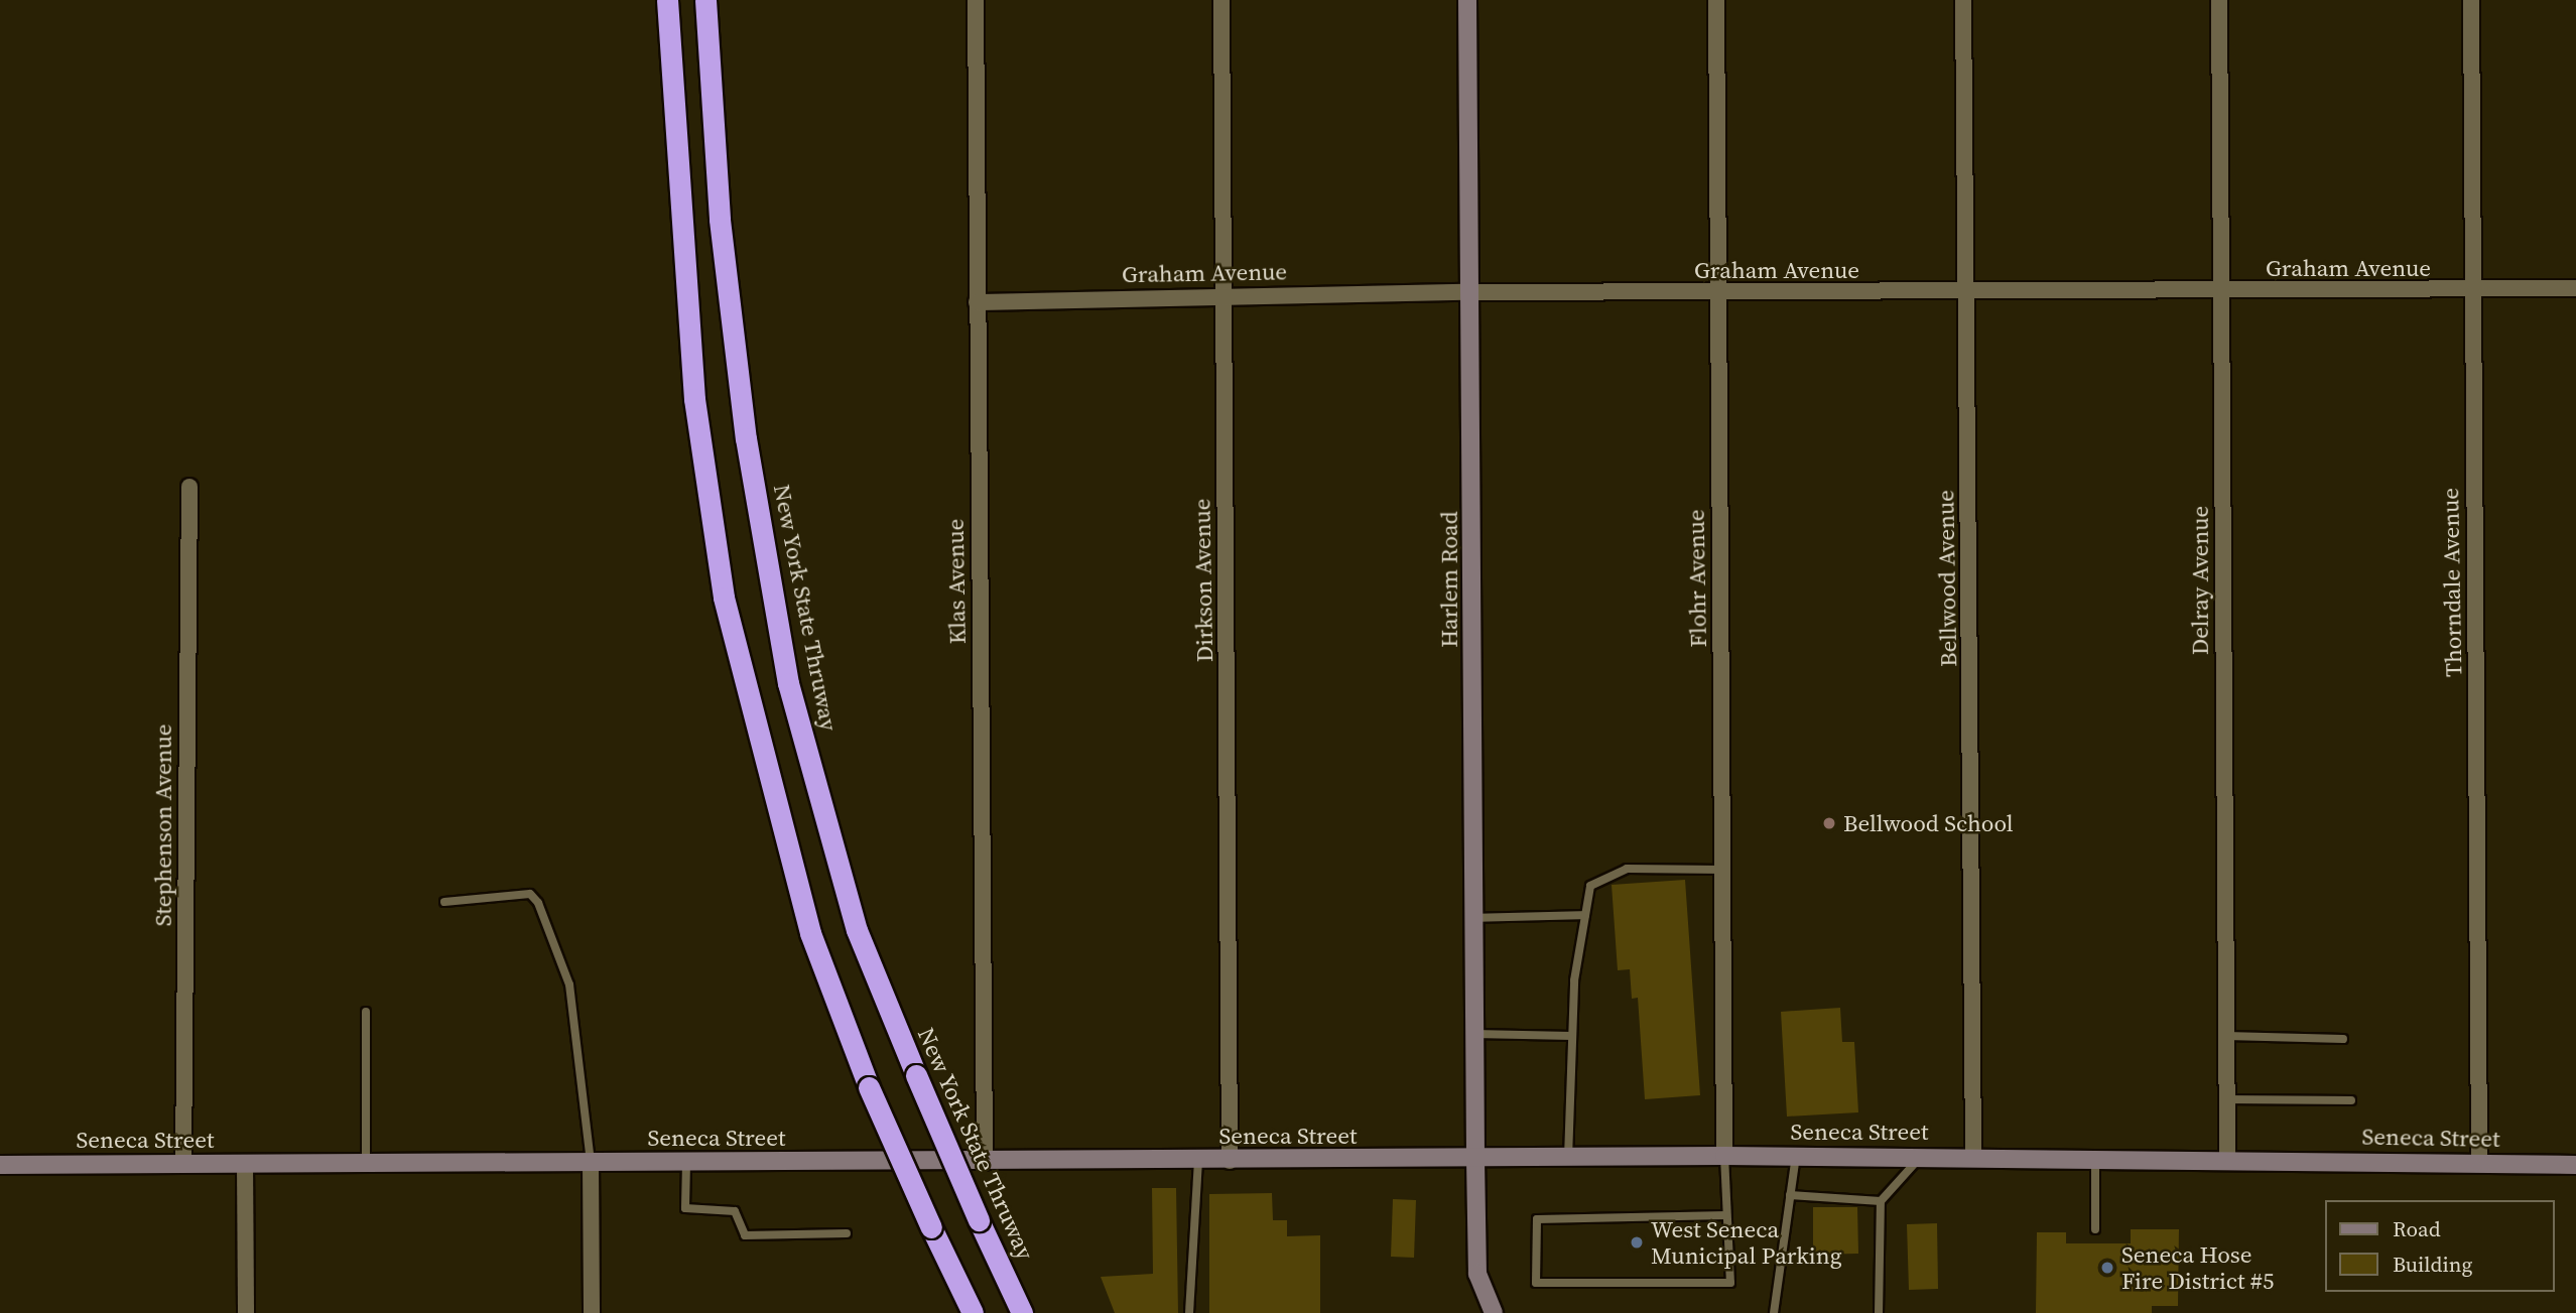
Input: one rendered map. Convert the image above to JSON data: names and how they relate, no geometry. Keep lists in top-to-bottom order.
{
  "streets": {
    "highway": ["New York State Thruway"],
    "main road": ["Harlem Road", "Seneca Street"],
    "street": [
      "Graham Avenue",
      "Flohr Avenue",
      "Bellwood Avenue",
      "Dirkson Avenue",
      "Delray Avenue",
      "Klas Avenue",
      "Thorndale Avenue",
      "Stephenson Avenue"
    ]
  },
  "crossings": [
    ["Graham Avenue", "Flohr Avenue"],
    ["Graham Avenue", "Bellwood Avenue"],
    ["Graham Avenue", "Harlem Road"],
    ["Graham Avenue", "Dirkson Avenue"],
    ["Graham Avenue", "Delray Avenue"],
    ["Graham Avenue", "Klas Avenue"],
    ["Graham Avenue", "Thorndale Avenue"],
    ["Flohr Avenue", "Seneca Street"],
    ["Bellwood Avenue", "Seneca Street"],
    ["Harlem Road", "Seneca Street"],
    ["Dirkson Avenue", "Seneca Street"],
    ["Delray Avenue", "Seneca Street"],
    ["Klas Avenue", "Seneca Street"],
    ["Thorndale Avenue", "Seneca Street"],
    ["Stephenson Avenue", "Seneca Street"]
  ],
  "places": ["Bellwood School", "West Seneca Municipal Parking", "Seneca Hose Fire District #5"],
  "legend": ["Road", "Building"]
}
